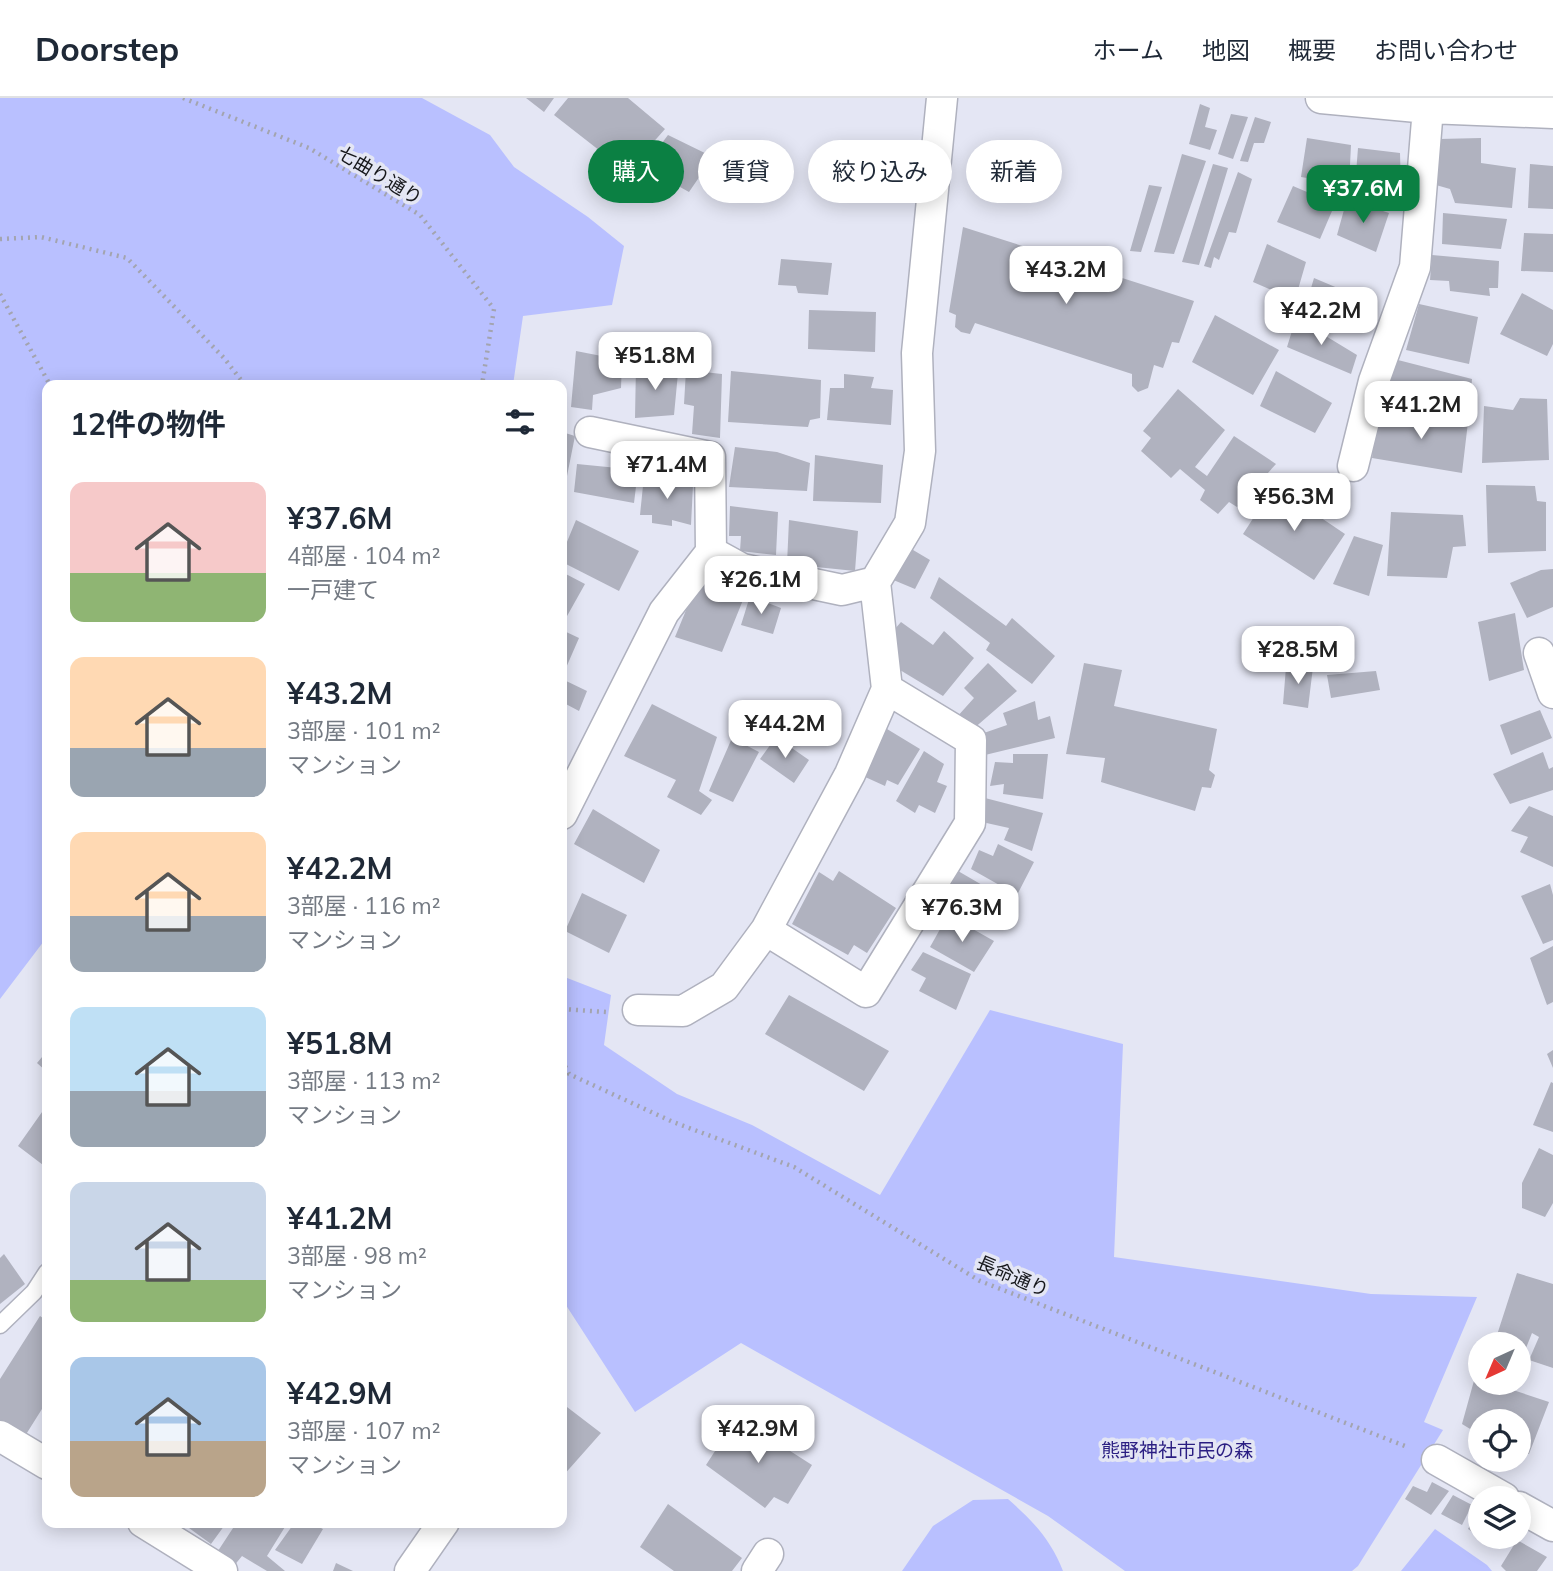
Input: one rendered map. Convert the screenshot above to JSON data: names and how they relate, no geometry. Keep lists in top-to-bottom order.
{
  "streets": {
    "path": ["七曲り通り", "長命通り"]
  },
  "parks": ["熊野神社市民の森"],
  "north": "bottom left",
  "page": {
    "header": "Doorstep",
    "nav": [
      "ホーム",
      "地図",
      "概要",
      "お問い合わせ"
    ],
    "chip": [
      "購入",
      "賃貸",
      "絞り込み",
      "新着"
    ],
    "price": [
      "¥37.6M",
      "¥43.2M",
      "¥42.2M",
      "¥51.8M",
      "¥41.2M",
      "¥71.4M",
      "¥56.3M",
      "¥26.1M",
      "¥28.5M",
      "¥44.2M",
      "¥76.3M",
      "¥42.9M"
    ],
    "heading": "12件の物件",
    "list": [
      {
        "name": "¥37.6M",
        "note": "4部屋 · 104 m² · 一戸建て"
      },
      {
        "name": "¥43.2M",
        "note": "3部屋 · 101 m² · マンション"
      },
      {
        "name": "¥42.2M",
        "note": "3部屋 · 116 m² · マンション"
      },
      {
        "name": "¥51.8M",
        "note": "3部屋 · 113 m² · マンション"
      },
      {
        "name": "¥41.2M",
        "note": "3部屋 · 98 m² · マンション"
      },
      {
        "name": "¥42.9M",
        "note": "3部屋 · 107 m² · マンション"
      }
    ]
  }
}
